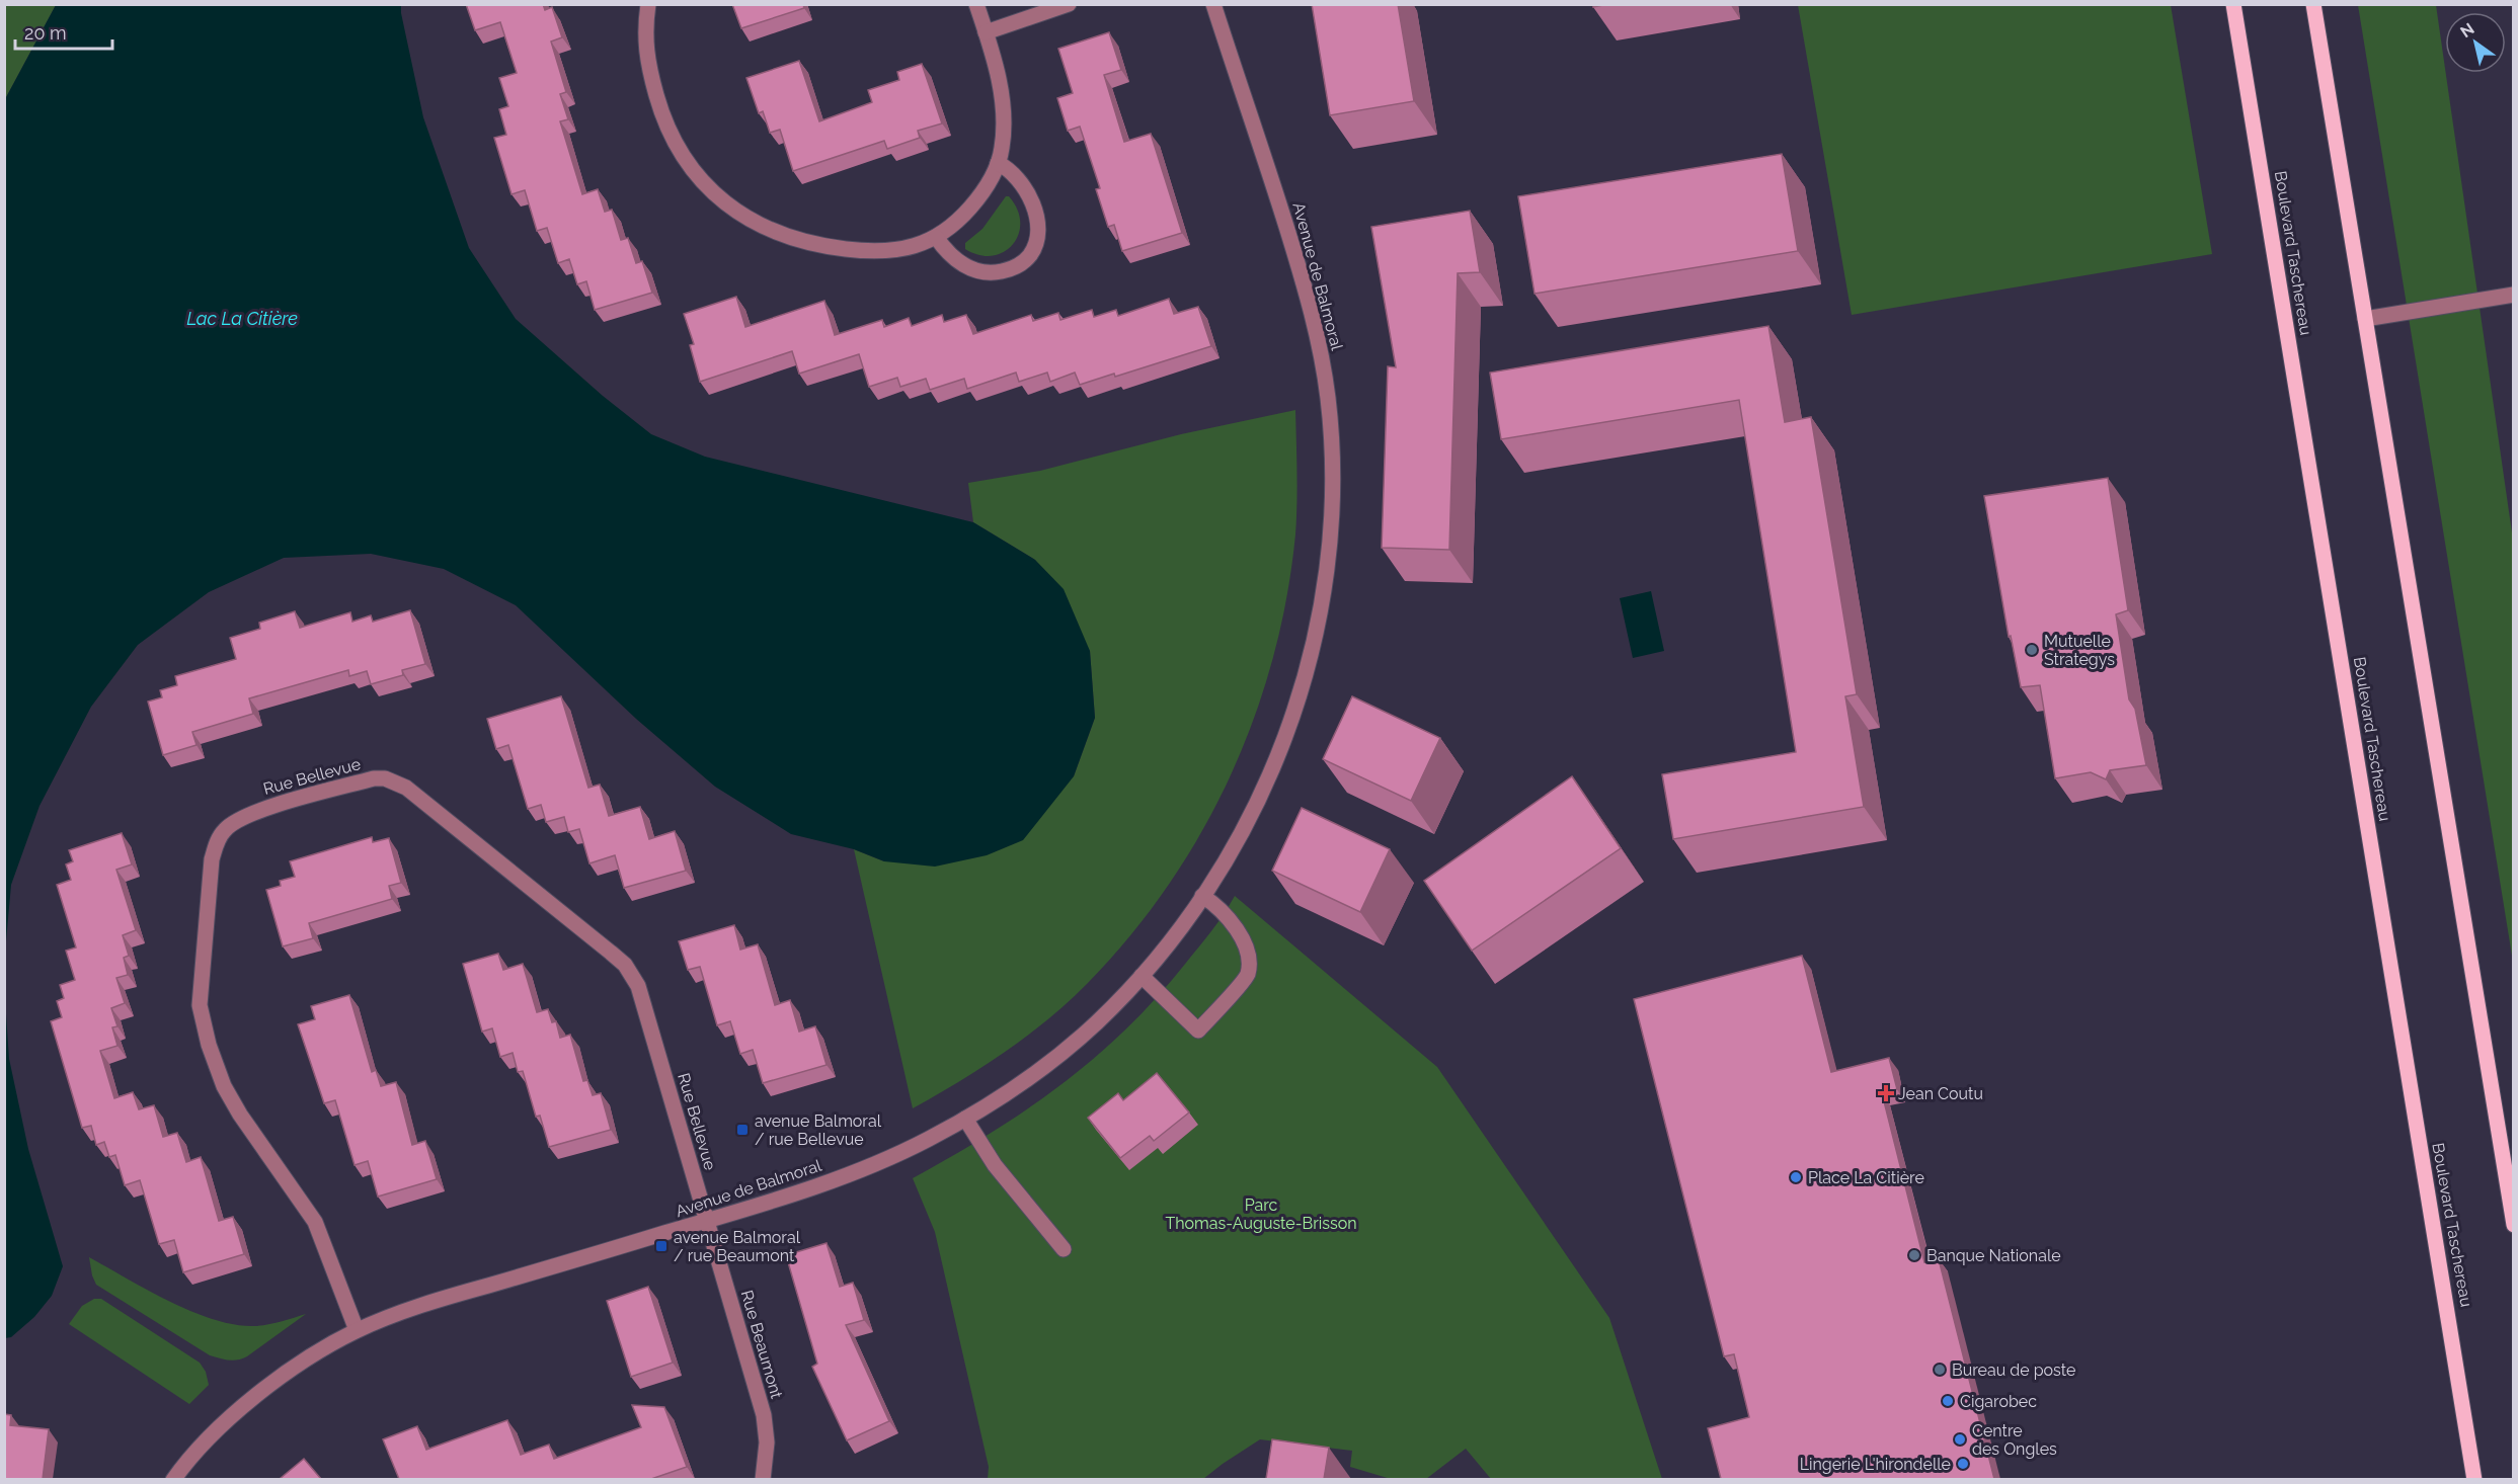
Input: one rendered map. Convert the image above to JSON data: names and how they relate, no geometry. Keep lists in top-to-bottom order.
{
  "streets": {
    "main road": ["Boulevard Taschereau"],
    "street": ["Avenue de Balmoral", "Rue Bellevue", "Rue Beaumont"]
  },
  "crossings": [
    ["Avenue de Balmoral", "Rue Bellevue"],
    ["Avenue de Balmoral", "Rue Beaumont"],
    ["Rue Bellevue", "Rue Beaumont"]
  ],
  "water": ["Lac La Citière"],
  "parks": ["Parc Thomas-Auguste-Brisson"],
  "places": {
    "other": [
      "Mutuelle Strategys",
      "Place La Citière",
      "Banque Nationale",
      "Bureau de poste",
      "Cigarobec",
      "Centre des Ongles",
      "Lingerie L'hirondelle"
    ],
    "health": ["Jean Coutu"],
    "transit": ["avenue Balmoral / rue Bellevue", "avenue Balmoral / rue Beaumont"]
  },
  "scale_bar": "20 m",
  "north": "top left"
}
